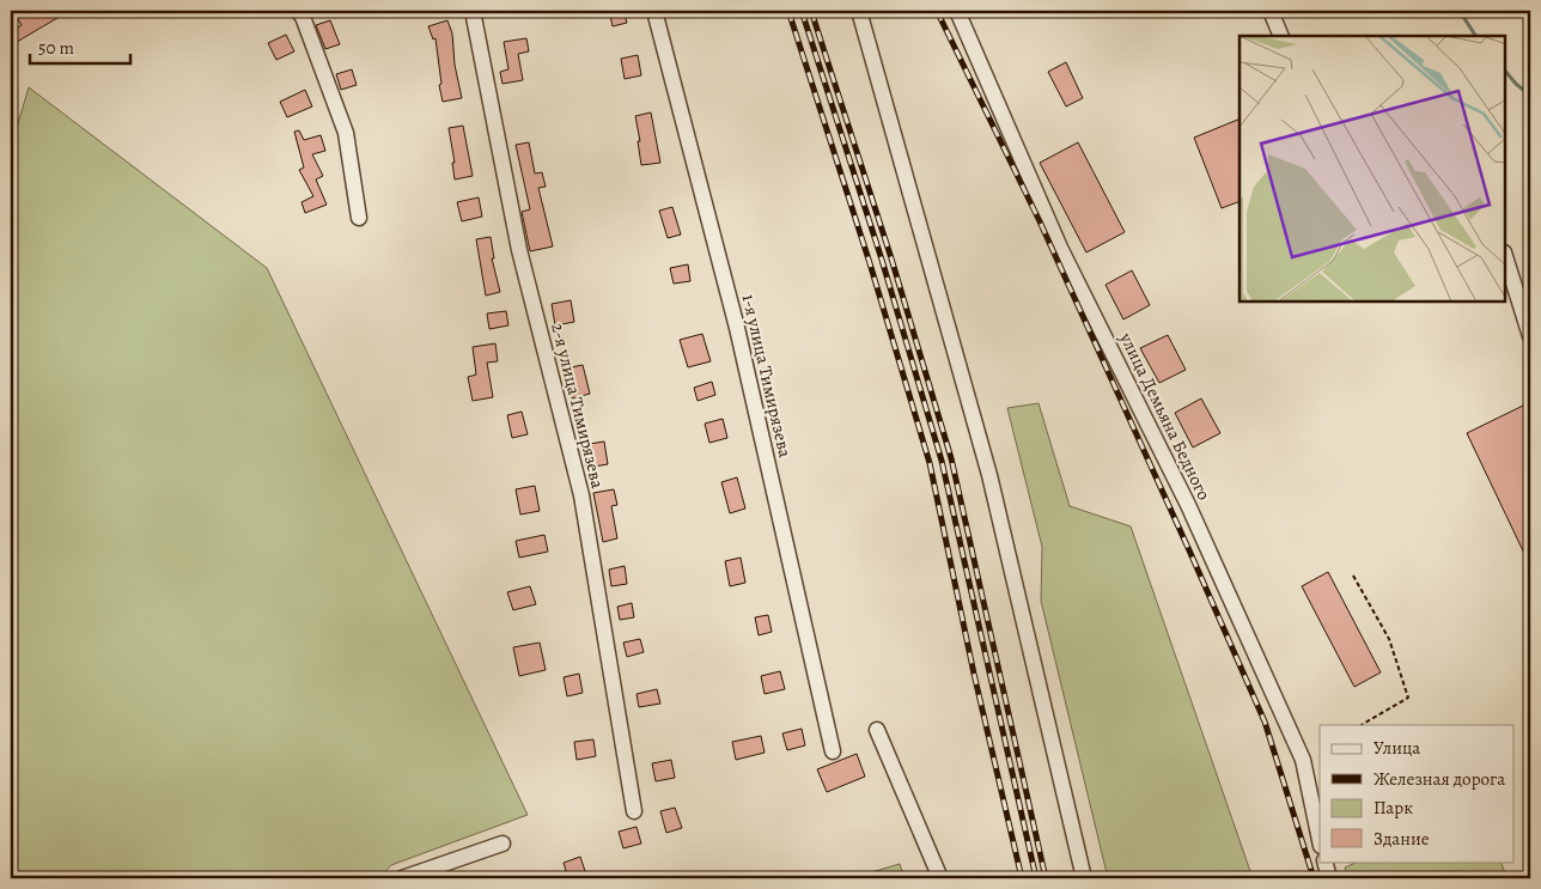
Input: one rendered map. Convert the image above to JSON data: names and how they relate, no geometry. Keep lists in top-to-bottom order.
{
  "streets": {
    "street": ["1-я улица Тимирязева", "2-я улица Тимирязева", "улица Демьяна Бедного"]
  },
  "legend": [
    "Улица",
    "Железная дорога",
    "Парк",
    "Здание"
  ],
  "scale_bar": "50 m"
}
